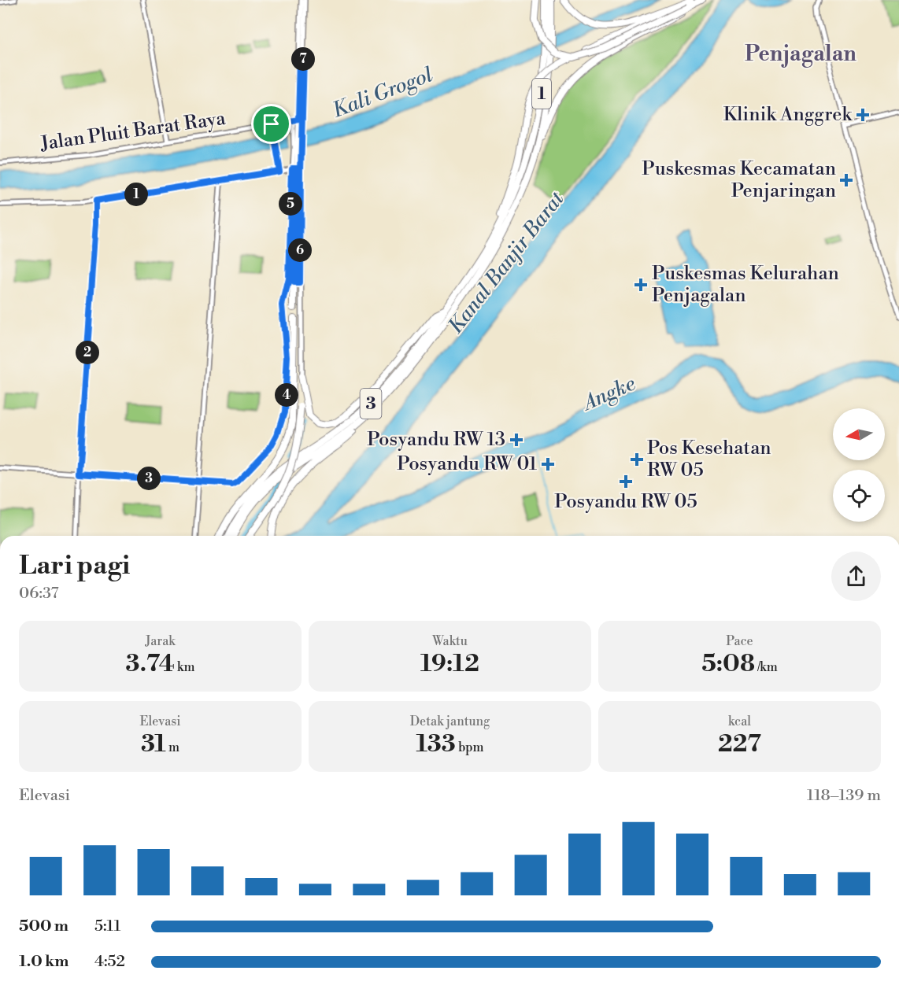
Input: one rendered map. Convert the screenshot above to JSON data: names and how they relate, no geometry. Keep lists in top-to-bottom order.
{
  "streets": {
    "highway": ["1", "3"],
    "street": ["Jalan Pluit Barat Raya"]
  },
  "crossings": [
    ["1", "3"]
  ],
  "districts": ["Penjagalan"],
  "water": ["Kali Grogol", "Kanal Banjir Barat", "Angke"],
  "places": {
    "health": [
      "Klinik Anggrek",
      "Puskesmas Kecamatan Penjaringan",
      "Puskesmas Kelurahan Penjagalan",
      "Posyandu RW 13",
      "Pos Kesehatan RW 05",
      "Posyandu RW 01",
      "Posyandu RW 05"
    ]
  },
  "north": "left",
  "page": {
    "pins": [
      "7",
      "1",
      "5",
      "6",
      "2",
      "4",
      "3"
    ],
    "heading": ["Lari pagi", "06:37"],
    "stats": [
      ["Jarak", "3.74 km"],
      ["Waktu", "19:12"],
      ["Pace", "5:08 /km"],
      ["Elevasi", "31 m"],
      ["Detak jantung", "133 bpm"],
      ["kcal", "227"]
    ],
    "chart": ["Elevasi", "118–139 m"],
    "list": [
      {
        "name": "500 m",
        "note": "5:11"
      },
      {
        "name": "1.0 km",
        "note": "4:52"
      }
    ]
  }
}
